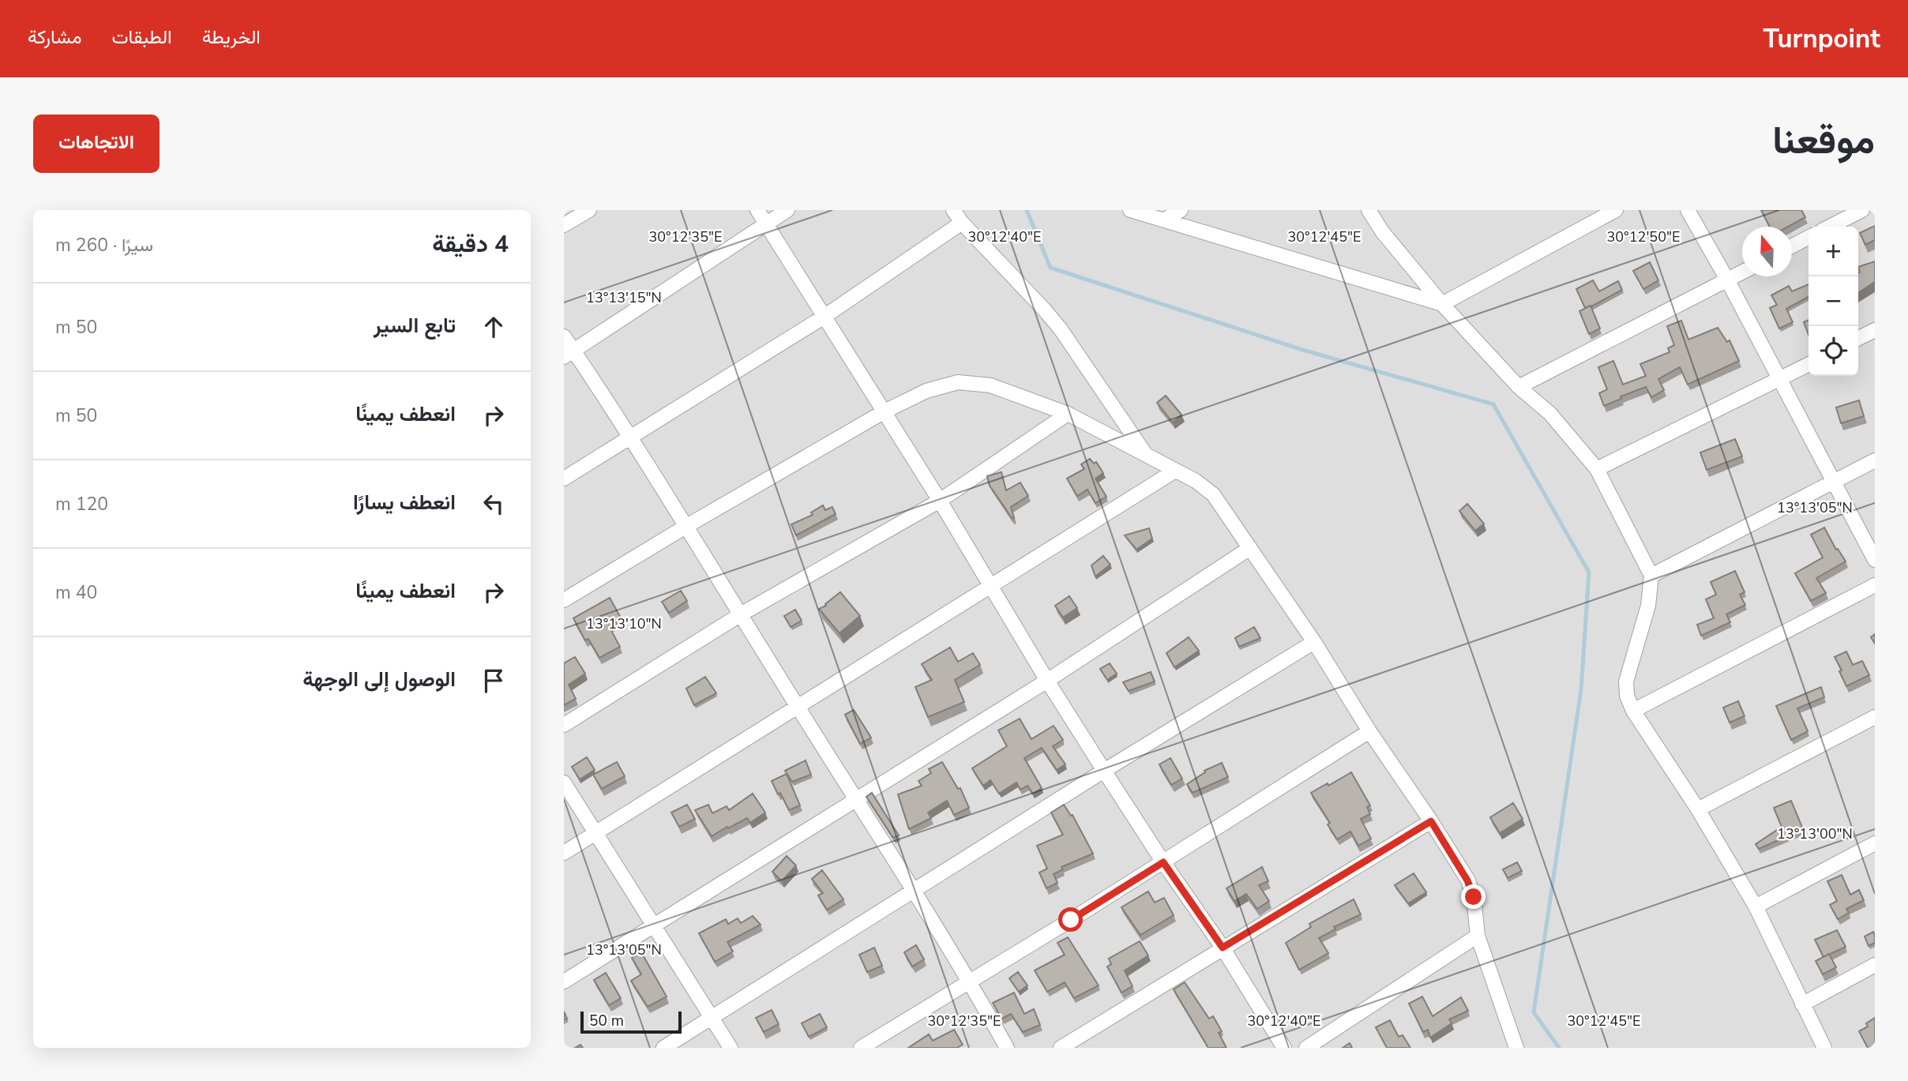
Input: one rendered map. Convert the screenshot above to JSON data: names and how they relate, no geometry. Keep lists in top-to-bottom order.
{
  "scale_bar": "50 m",
  "north": "top",
  "page": {
    "header": "Turnpoint",
    "nav": ["الخريطة", "الطبقات", "مشاركة"],
    "title": "موقعنا",
    "buttons": "الاتجاهات",
    "heading": ["4 دقيقة", "سيرًا · 260 m"],
    "map_buttons": ["+", "−"],
    "list": [
      ["تابع السير", "50 m"],
      ["انعطف يمينًا", "50 m"],
      ["انعطف يسارًا", "120 m"],
      ["انعطف يمينًا", "40 m"],
      "الوصول إلى الوجهة"
    ],
    "scale": "50 m"
  },
  "coordinates": [
    "30°12'35\"E",
    "30°12'40\"E",
    "30°12'45\"E",
    "30°12'50\"E",
    "13°13'15\"N",
    "13°13'05\"N",
    "13°13'10\"N",
    "13°13'00\"N"
  ]
}
